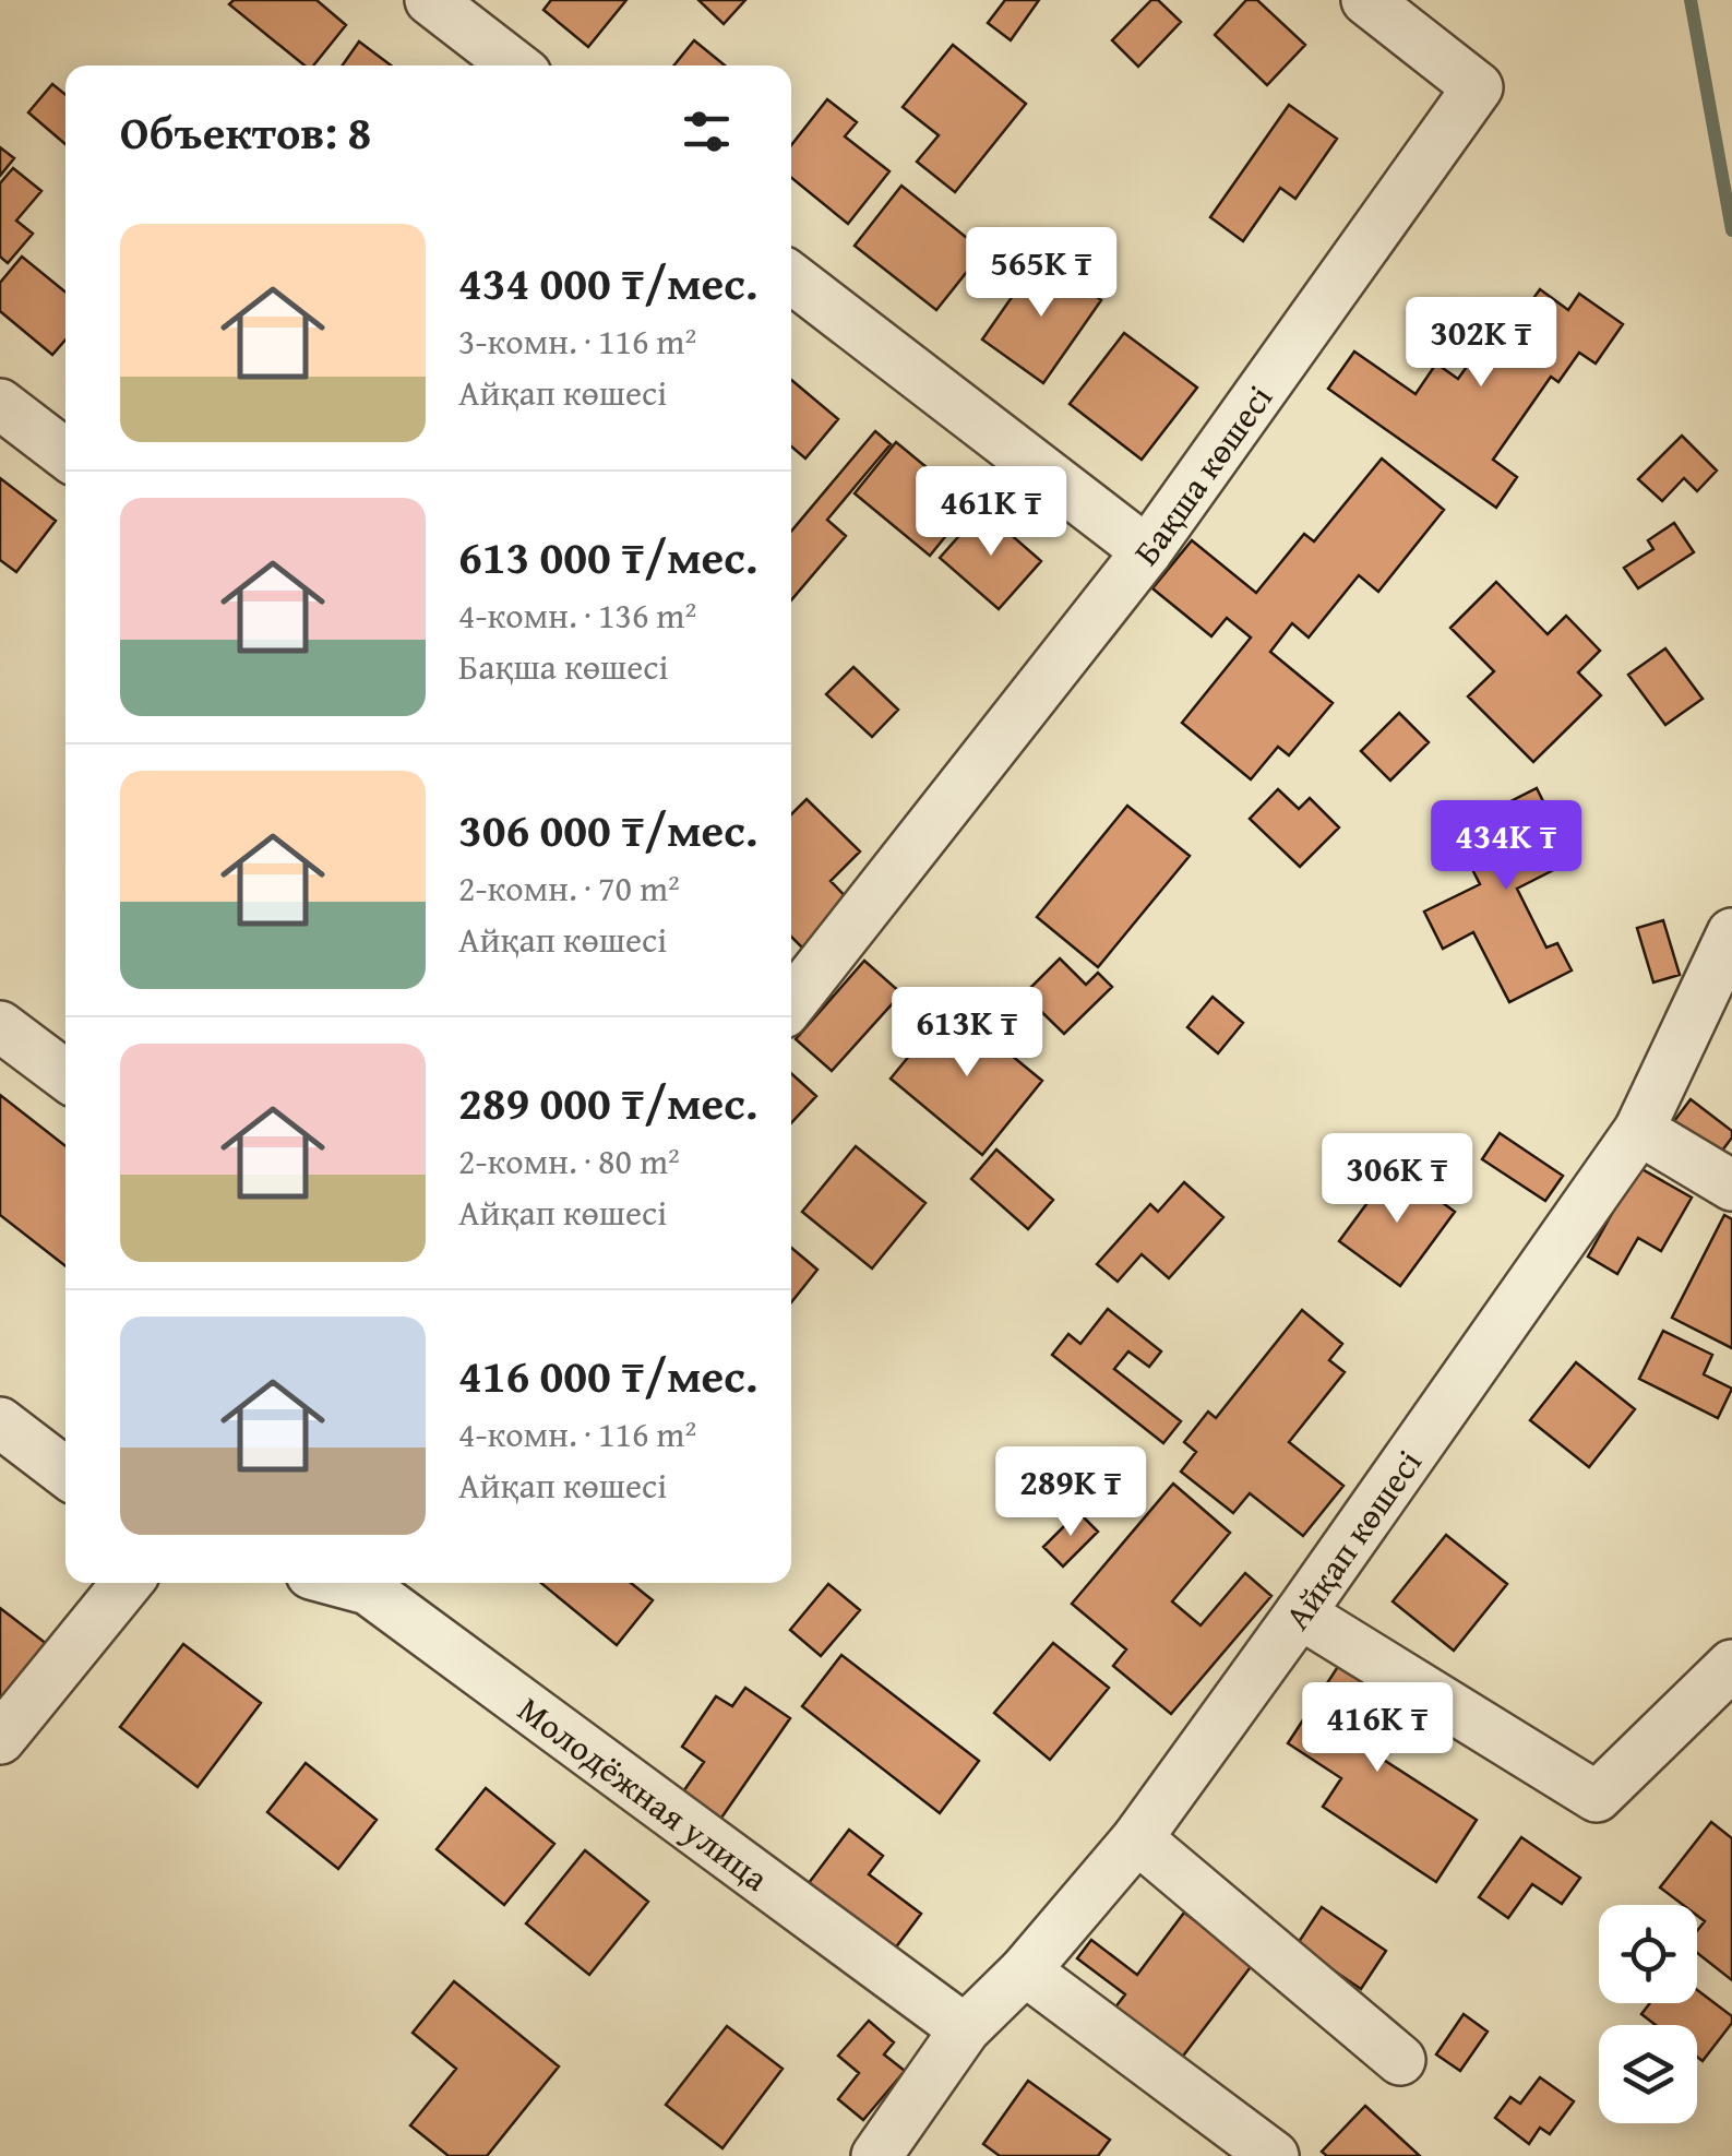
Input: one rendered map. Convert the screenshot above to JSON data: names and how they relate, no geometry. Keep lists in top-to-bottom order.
{
  "streets": {
    "street": ["Бақша көшесі", "Айқап көшесі", "Молодёжная улица"]
  },
  "crossings": [
    ["Айқап көшесі", "Молодёжная улица"]
  ],
  "page": {
    "heading": "Объектов: 8",
    "list": [
      {
        "name": "434 000 ₸/мес.",
        "note": "3-комн. · 116 m² · Айқап көшесі"
      },
      {
        "name": "613 000 ₸/мес.",
        "note": "4-комн. · 136 m² · Бақша көшесі"
      },
      {
        "name": "306 000 ₸/мес.",
        "note": "2-комн. · 70 m² · Айқап көшесі"
      },
      {
        "name": "289 000 ₸/мес.",
        "note": "2-комн. · 80 m² · Айқап көшесі"
      },
      {
        "name": "416 000 ₸/мес.",
        "note": "4-комн. · 116 m² · Айқап көшесі"
      }
    ],
    "price": [
      "565K ₸",
      "302K ₸",
      "461K ₸",
      "434K ₸",
      "613K ₸",
      "306K ₸",
      "289K ₸",
      "416K ₸"
    ]
  }
}
